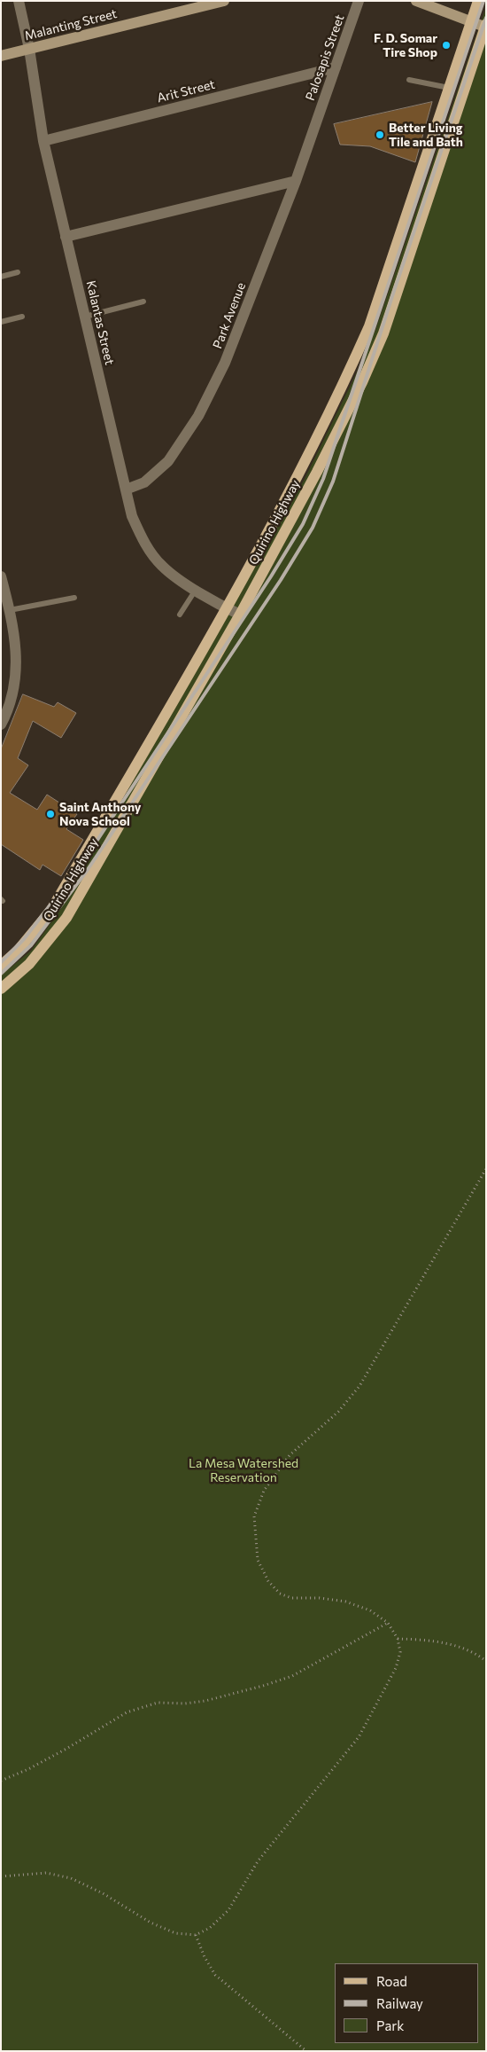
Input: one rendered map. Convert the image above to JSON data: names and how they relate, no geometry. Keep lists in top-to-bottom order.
{
  "streets": {
    "main road": ["Quirino Highway"],
    "street": [
      "Malanting Street",
      "Palosapis Street",
      "Arit Street",
      "Park Avenue",
      "Kalantas Street"
    ]
  },
  "crossings": [
    ["Malanting Street", "Kalantas Street"],
    ["Palosapis Street", "Arit Street"],
    ["Palosapis Street", "Park Avenue"],
    ["Arit Street", "Kalantas Street"],
    ["Park Avenue", "Kalantas Street"],
    ["Kalantas Street", "Quirino Highway"]
  ],
  "parks": ["La Mesa Watershed Reservation"],
  "places": ["F. D. Somar Tire Shop", "Better Living Tile and Bath", "Saint Anthony Nova School"],
  "legend": ["Road", "Railway", "Park"]
}
